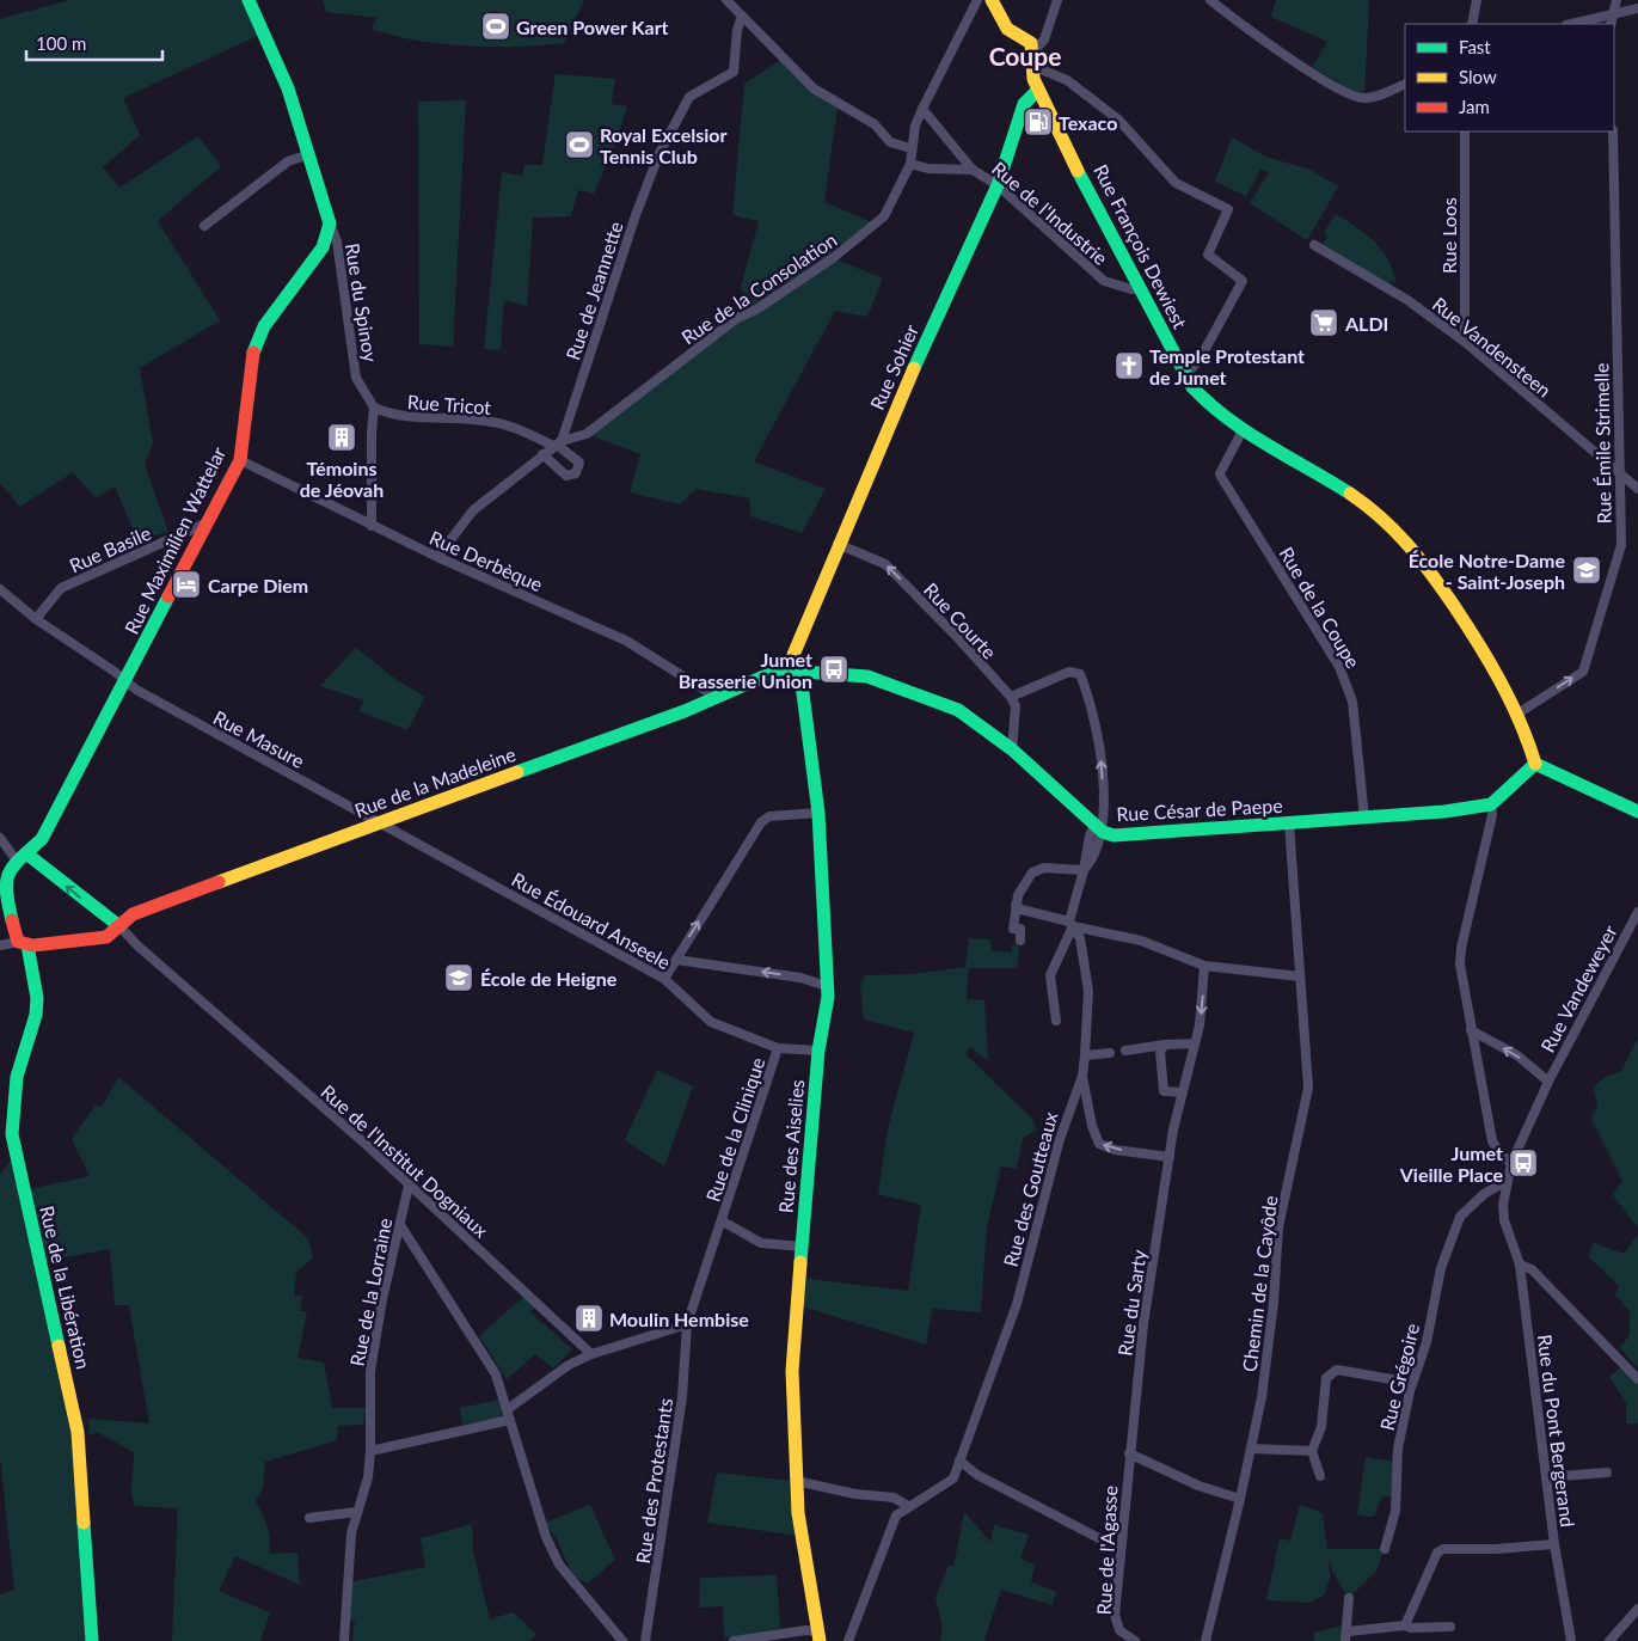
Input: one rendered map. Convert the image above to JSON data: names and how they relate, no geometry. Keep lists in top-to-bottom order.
{
  "streets": {
    "street": [
      "Rue de l'Industrie",
      "Rue Loos",
      "Rue François Dewiest",
      "Rue de la Consolation",
      "Rue de Jeannette",
      "Rue du Spinoy",
      "Rue Vandensteen",
      "Rue Sohier",
      "Rue Tricot",
      "Rue Émile Strimelle",
      "Rue Maximilien Wattelar",
      "Rue Basile",
      "Rue Derbèque",
      "Rue de la Coupe",
      "Rue Courte",
      "Rue Masure",
      "Rue de la Madeleine",
      "Rue César de Paepe",
      "Rue Édouard Anseele",
      "Rue Vandeweyer",
      "Rue de la Clinique",
      "Rue des Aiselies",
      "Rue de l'Institut Dogniaux",
      "Rue des Goutteaux",
      "Chemin de la Cayôde",
      "Rue de la Libération",
      "Rue de la Lorraine",
      "Rue du Sarty",
      "Rue Grégoire",
      "Rue du Pont Bergerand",
      "Rue des Protestants",
      "Rue de l'Agasse"
    ]
  },
  "crossings": [
    ["Rue de l'Industrie", "Rue François Dewiest"],
    ["Rue de l'Industrie", "Rue Sohier"],
    ["Rue Loos", "Rue Vandensteen"],
    ["Rue François Dewiest", "Rue Sohier"],
    ["Rue François Dewiest", "Rue Émile Strimelle"],
    ["Rue François Dewiest", "Rue de la Coupe"],
    ["Rue de la Consolation", "Rue de Jeannette"],
    ["Rue de la Consolation", "Rue Tricot"],
    ["Rue de Jeannette", "Rue Tricot"],
    ["Rue du Spinoy", "Rue Tricot"],
    ["Rue du Spinoy", "Rue Maximilien Wattelar"],
    ["Rue Vandensteen", "Rue Émile Strimelle"],
    ["Rue Sohier", "Rue Courte"],
    ["Rue Sohier", "Rue de la Madeleine"],
    ["Rue Sohier", "Rue César de Paepe"],
    ["Rue Sohier", "Rue des Aiselies"],
    ["Rue Maximilien Wattelar", "Rue Basile"],
    ["Rue Maximilien Wattelar", "Rue Derbèque"],
    ["Rue Maximilien Wattelar", "Rue Masure"],
    ["Rue Maximilien Wattelar", "Rue de la Libération"],
    ["Rue Basile", "Rue Masure"],
    ["Rue Derbèque", "Rue de la Madeleine"],
    ["Rue de la Coupe", "Rue César de Paepe"],
    ["Rue Masure", "Rue de la Madeleine"],
    ["Rue Masure", "Rue Édouard Anseele"],
    ["Rue de la Madeleine", "Rue César de Paepe"],
    ["Rue de la Madeleine", "Rue Édouard Anseele"],
    ["Rue de la Madeleine", "Rue des Aiselies"],
    ["Rue de la Madeleine", "Rue de l'Institut Dogniaux"],
    ["Rue de la Madeleine", "Rue de la Libération"],
    ["Rue César de Paepe", "Rue des Aiselies"],
    ["Rue César de Paepe", "Chemin de la Cayôde"],
    ["Rue Édouard Anseele", "Rue de la Clinique"],
    ["Rue Édouard Anseele", "Rue des Aiselies"],
    ["Rue Vandeweyer", "Rue Grégoire"],
    ["Rue Vandeweyer", "Rue du Pont Bergerand"],
    ["Rue de la Clinique", "Rue des Aiselies"],
    ["Rue de la Clinique", "Rue des Protestants"],
    ["Rue de l'Institut Dogniaux", "Rue de la Lorraine"],
    ["Rue du Sarty", "Rue de l'Agasse"],
    ["Rue Grégoire", "Rue du Pont Bergerand"]
  ],
  "one_way": ["Rue Émile Strimelle", "Rue Courte"],
  "districts": ["Coupe"],
  "places": {
    "sports": ["Green Power Kart", "Royal Excelsior Tennis Club"],
    "fuel station": ["Texaco"],
    "supermarket": ["ALDI"],
    "church": ["Temple Protestant de Jumet"],
    "building": ["Témoins de Jéovah", "Moulin Hembise"],
    "school or university": ["École Notre-Dame - Saint-Joseph", "École de Heigne"],
    "hotel": ["Carpe Diem"],
    "bus stop": ["Jumet Brasserie Union", "Jumet Vieille Place"]
  },
  "legend": ["Fast", "Slow", "Jam"],
  "scale_bar": "100 m"
}
